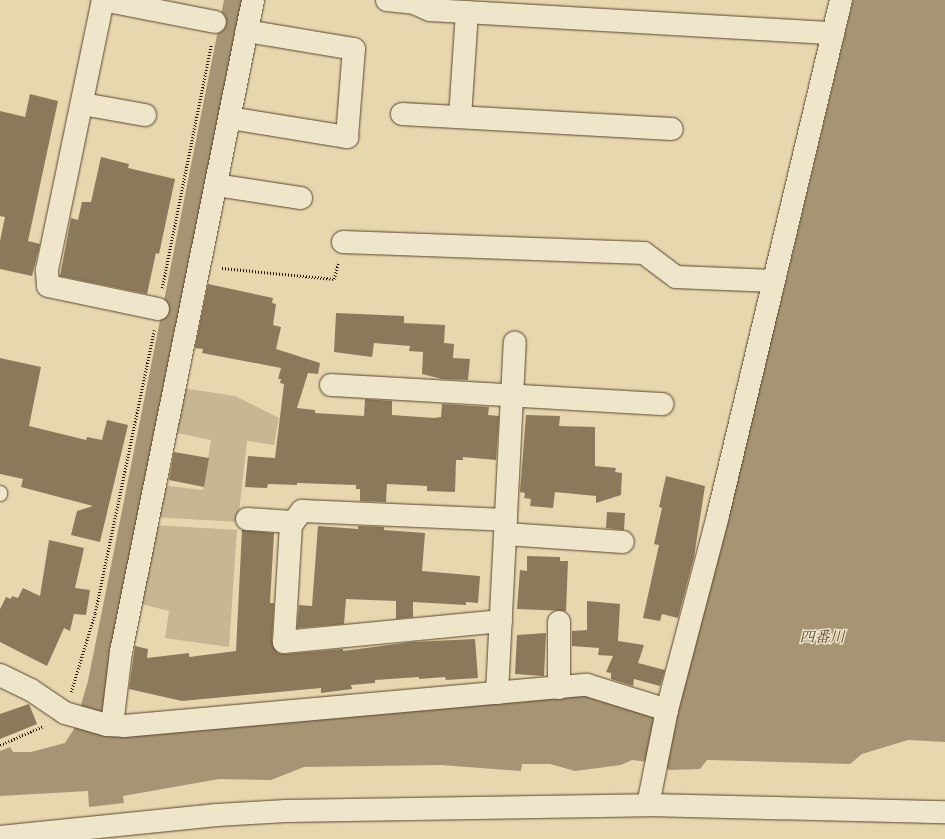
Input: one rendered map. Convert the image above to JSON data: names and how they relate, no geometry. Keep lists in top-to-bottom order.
{
  "water": ["四番川"]
}
